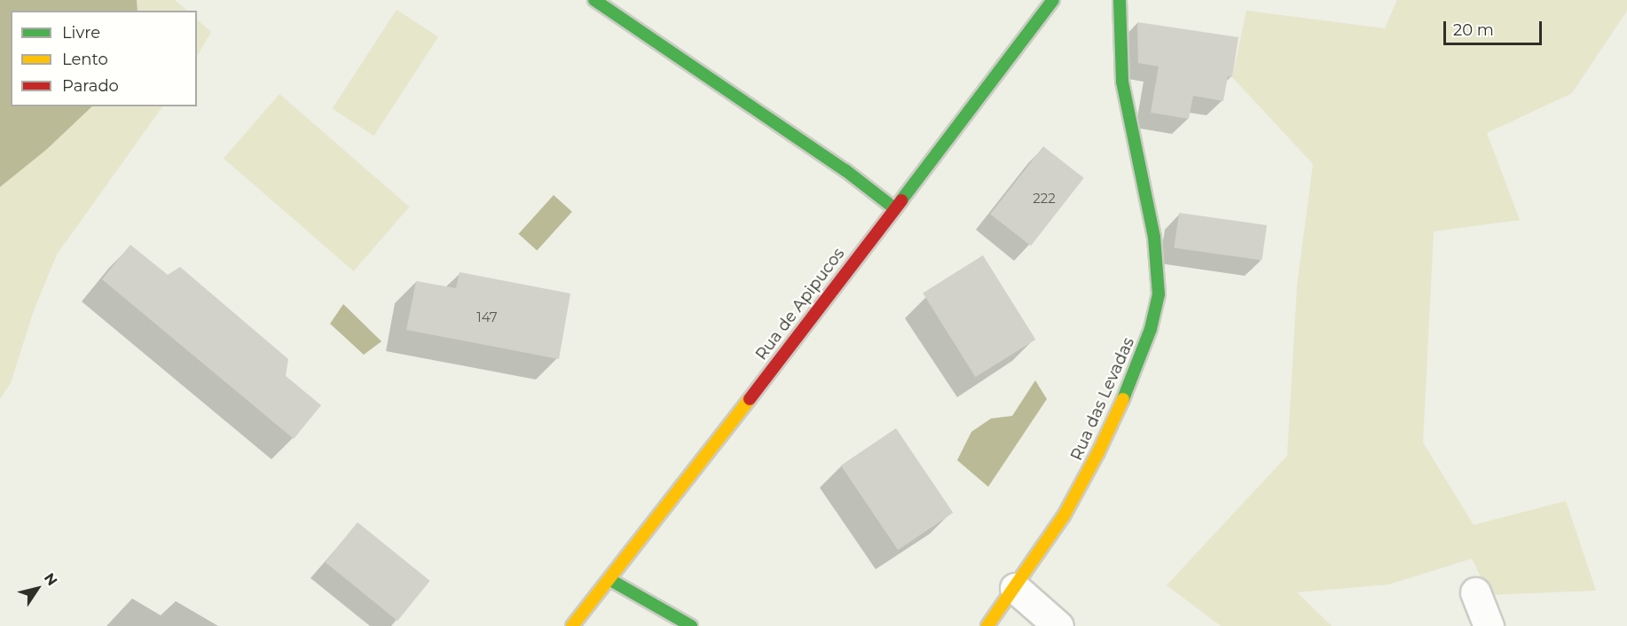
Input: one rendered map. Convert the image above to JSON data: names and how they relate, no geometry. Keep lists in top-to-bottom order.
{
  "streets": {
    "street": ["Rua de Apipucos", "Rua das Levadas"]
  },
  "house_numbers": ["222", "147"],
  "legend": ["Livre", "Lento", "Parado"],
  "scale_bar": "20 m",
  "north": "top right"
}
